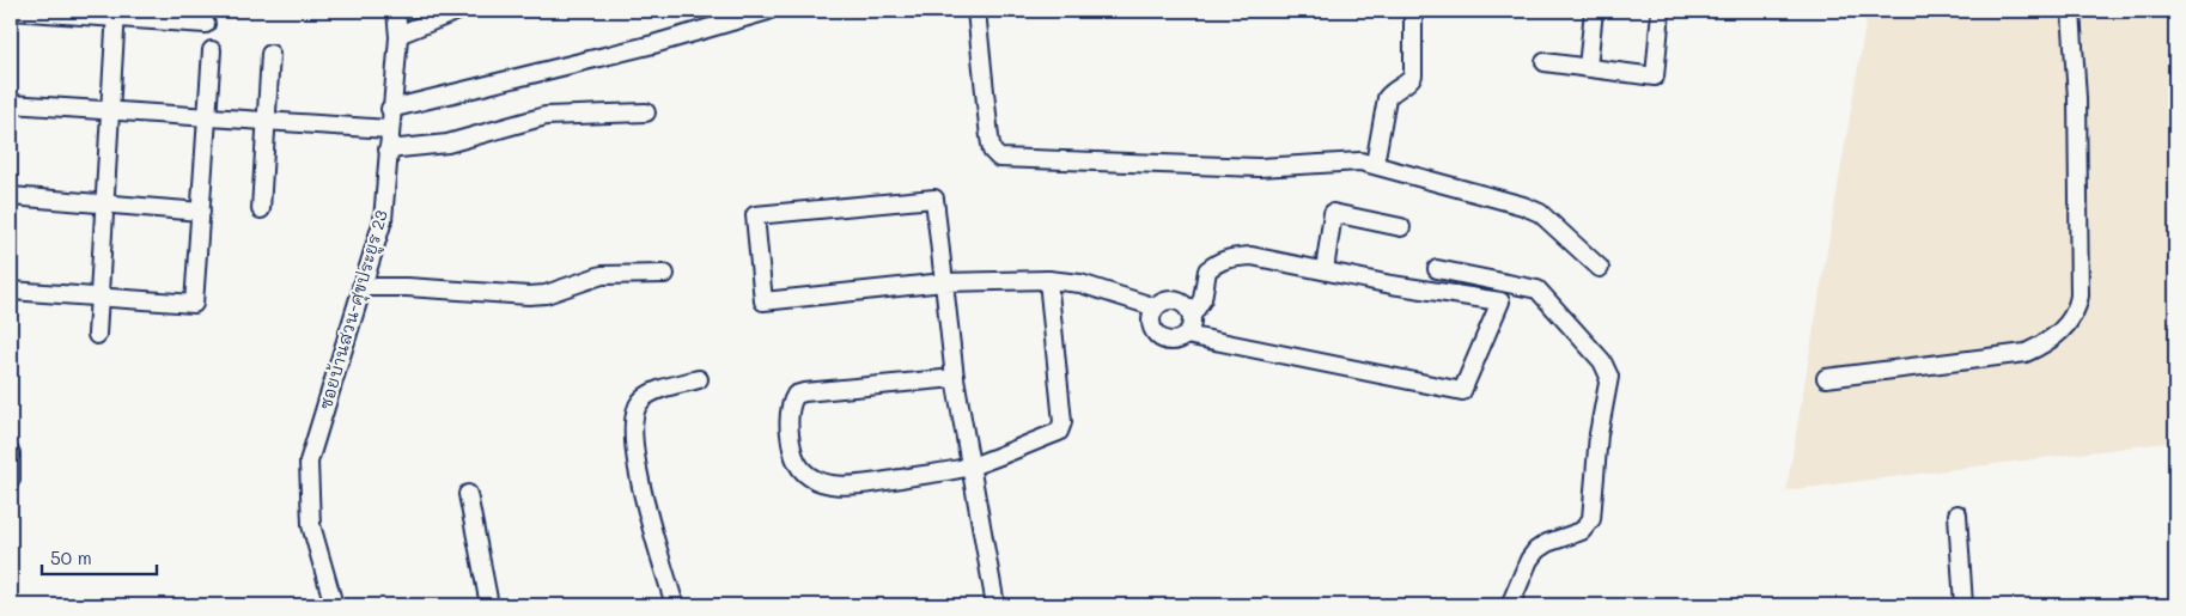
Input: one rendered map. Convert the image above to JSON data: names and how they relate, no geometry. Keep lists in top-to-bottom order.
{
  "streets": {
    "street": ["ซอยบ้านสวน-ศุขประยูร 23"]
  },
  "scale_bar": "50 m"
}
